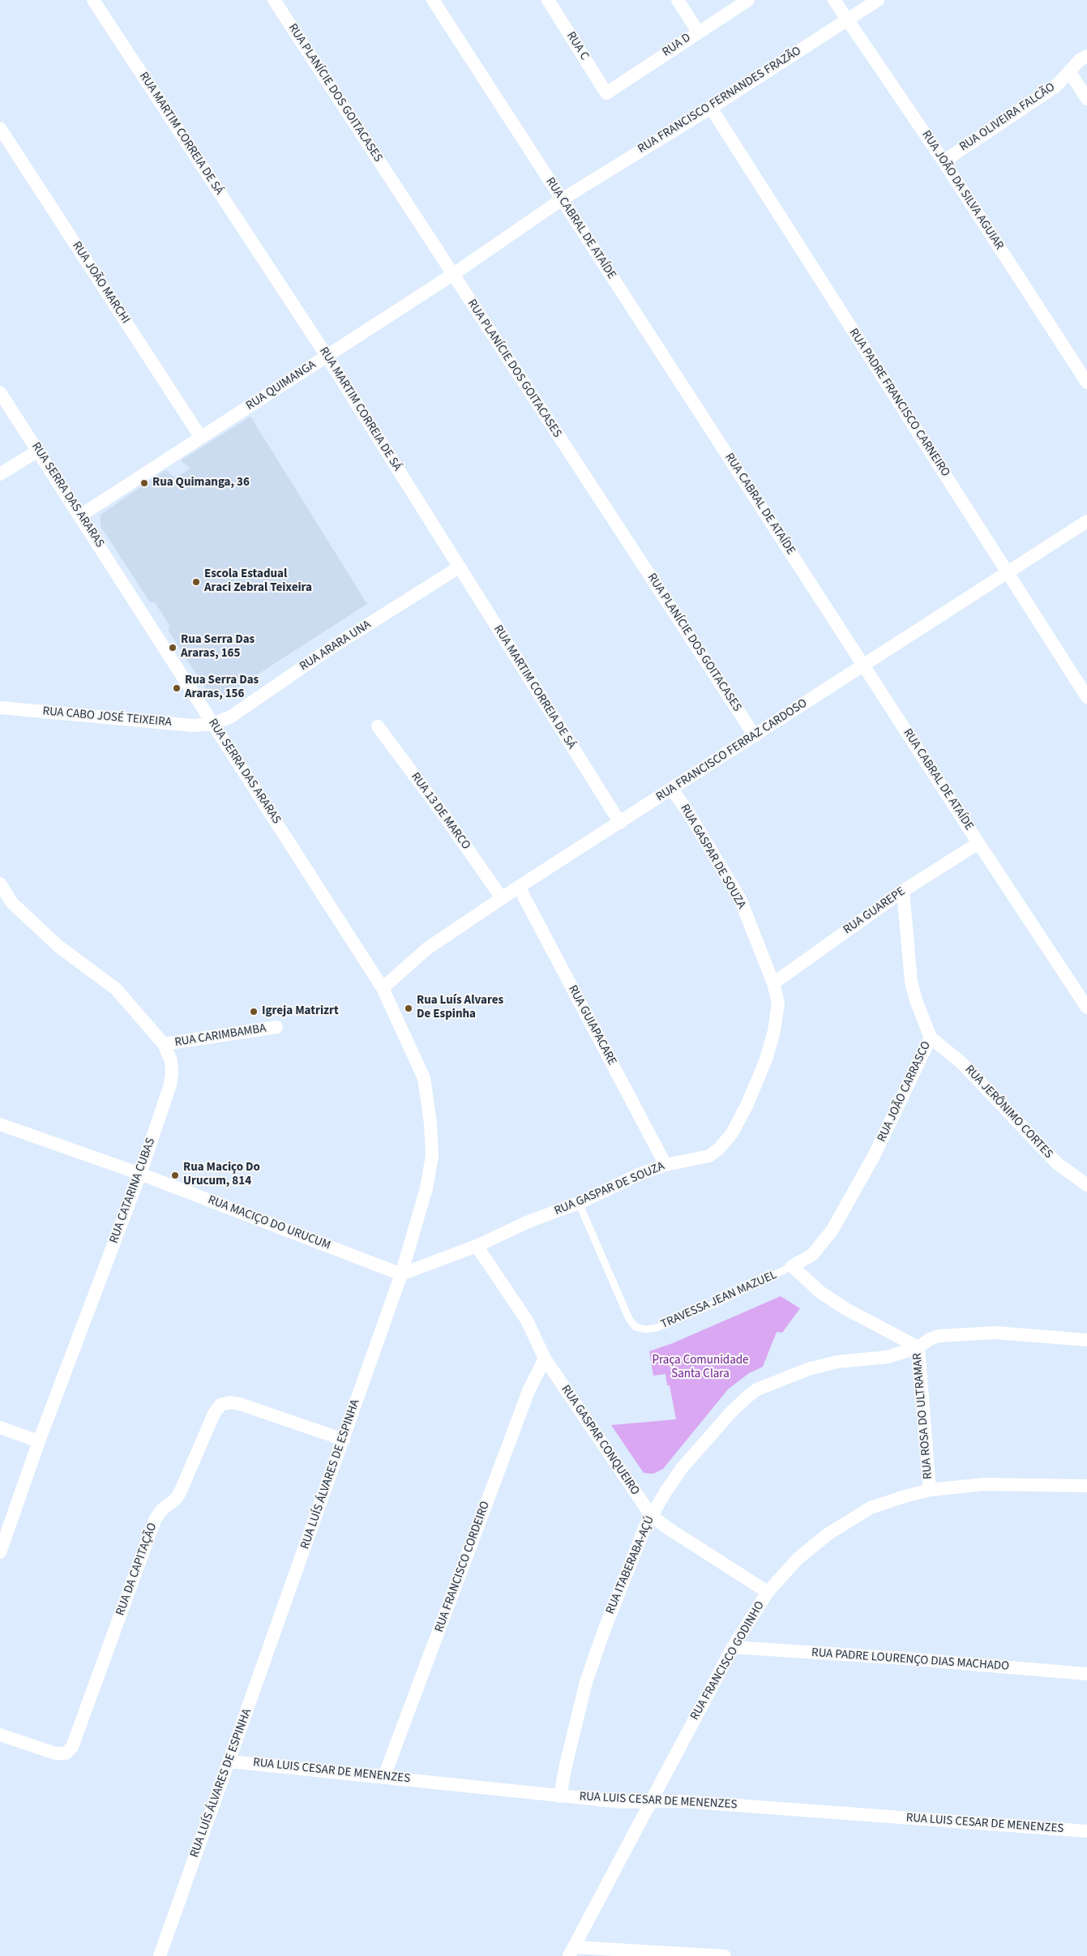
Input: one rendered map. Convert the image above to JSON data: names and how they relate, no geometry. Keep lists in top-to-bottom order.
{
  "streets": {
    "street": [
      "RUA D",
      "RUA C",
      "RUA PLANÍCIE DOS GOITACASES",
      "RUA FRANCISCO FERNANDES FRAZÃO",
      "RUA OLIVEIRA FALCÃO",
      "RUA MARTIM CORREIA DE SÁ",
      "RUA JOÃO DA SILVA AGUIAR",
      "RUA CABRAL DE ATAÍDE",
      "RUA JOÃO MARCHI",
      "RUA QUIMANGA",
      "RUA PADRE FRANCISCO CARNEIRO",
      "RUA SERRA DAS ARARAS",
      "RUA ARARA UNA",
      "RUA CABO JOSÉ TEIXEIRA",
      "RUA FRANCISCO FERRAZ CARDOSO",
      "RUA 13 DE MARCO",
      "RUA GASPAR DE SOUZA",
      "RUA GUAREPE",
      "RUA GUIAPACARE",
      "RUA CARIMBAMBA",
      "RUA JOÃO CARRASCO",
      "RUA JERÔNIMO CORTES",
      "RUA CATARINA CUBAS",
      "RUA MACIÇO DO URUCUM",
      "RUA ROSA DO ULTRAMAR",
      "RUA GASPAR CONQUEIRO",
      "RUA LUÍS ÁLVARES DE ESPINHA",
      "RUA ITABERABA-AÇÚ",
      "RUA FRANCISCO CORDEIRO",
      "RUA DA CAPITAÇÃO",
      "RUA PADRE LOURENÇO DIAS MACHADO",
      "RUA FRANCISCO GODINHO",
      "RUA LUIS CESAR DE MENENZES"
    ],
    "lane": ["TRAVESSA JEAN MAZUEL"]
  },
  "crossings": [
    ["RUA D", "RUA C"],
    ["RUA PLANÍCIE DOS GOITACASES", "RUA QUIMANGA"],
    ["RUA PLANÍCIE DOS GOITACASES", "RUA FRANCISCO FERRAZ CARDOSO"],
    ["RUA FRANCISCO FERNANDES FRAZÃO", "RUA JOÃO DA SILVA AGUIAR"],
    ["RUA FRANCISCO FERNANDES FRAZÃO", "RUA CABRAL DE ATAÍDE"],
    ["RUA FRANCISCO FERNANDES FRAZÃO", "RUA QUIMANGA"],
    ["RUA FRANCISCO FERNANDES FRAZÃO", "RUA PADRE FRANCISCO CARNEIRO"],
    ["RUA OLIVEIRA FALCÃO", "RUA JOÃO DA SILVA AGUIAR"],
    ["RUA MARTIM CORREIA DE SÁ", "RUA QUIMANGA"],
    ["RUA MARTIM CORREIA DE SÁ", "RUA ARARA UNA"],
    ["RUA MARTIM CORREIA DE SÁ", "RUA FRANCISCO FERRAZ CARDOSO"],
    ["RUA CABRAL DE ATAÍDE", "RUA QUIMANGA"],
    ["RUA CABRAL DE ATAÍDE", "RUA FRANCISCO FERRAZ CARDOSO"],
    ["RUA CABRAL DE ATAÍDE", "RUA GUAREPE"],
    ["RUA JOÃO MARCHI", "RUA QUIMANGA"],
    ["RUA QUIMANGA", "RUA SERRA DAS ARARAS"],
    ["RUA PADRE FRANCISCO CARNEIRO", "RUA FRANCISCO FERRAZ CARDOSO"],
    ["RUA SERRA DAS ARARAS", "RUA ARARA UNA"],
    ["RUA SERRA DAS ARARAS", "RUA CABO JOSÉ TEIXEIRA"],
    ["RUA SERRA DAS ARARAS", "RUA FRANCISCO FERRAZ CARDOSO"],
    ["RUA SERRA DAS ARARAS", "RUA LUÍS ÁLVARES DE ESPINHA"],
    ["RUA ARARA UNA", "RUA CABO JOSÉ TEIXEIRA"],
    ["RUA FRANCISCO FERRAZ CARDOSO", "RUA 13 DE MARCO"],
    ["RUA FRANCISCO FERRAZ CARDOSO", "RUA GASPAR DE SOUZA"],
    ["RUA FRANCISCO FERRAZ CARDOSO", "RUA GUIAPACARE"],
    ["RUA FRANCISCO FERRAZ CARDOSO", "RUA LUÍS ÁLVARES DE ESPINHA"],
    ["RUA GASPAR DE SOUZA", "RUA GUAREPE"],
    ["RUA GASPAR DE SOUZA", "RUA GUIAPACARE"],
    ["RUA GASPAR DE SOUZA", "RUA MACIÇO DO URUCUM"],
    ["RUA GASPAR DE SOUZA", "TRAVESSA JEAN MAZUEL"],
    ["RUA GASPAR DE SOUZA", "RUA GASPAR CONQUEIRO"],
    ["RUA GASPAR DE SOUZA", "RUA LUÍS ÁLVARES DE ESPINHA"],
    ["RUA GUAREPE", "RUA JOÃO CARRASCO"],
    ["RUA CARIMBAMBA", "RUA CATARINA CUBAS"],
    ["RUA JOÃO CARRASCO", "RUA JERÔNIMO CORTES"],
    ["RUA JOÃO CARRASCO", "TRAVESSA JEAN MAZUEL"],
    ["RUA JOÃO CARRASCO", "RUA ROSA DO ULTRAMAR"],
    ["RUA CATARINA CUBAS", "RUA MACIÇO DO URUCUM"],
    ["RUA MACIÇO DO URUCUM", "RUA LUÍS ÁLVARES DE ESPINHA"],
    ["TRAVESSA JEAN MAZUEL", "RUA ROSA DO ULTRAMAR"],
    ["RUA ROSA DO ULTRAMAR", "RUA ITABERABA-AÇÚ"],
    ["RUA ROSA DO ULTRAMAR", "RUA FRANCISCO GODINHO"],
    ["RUA GASPAR CONQUEIRO", "RUA ITABERABA-AÇÚ"],
    ["RUA GASPAR CONQUEIRO", "RUA FRANCISCO CORDEIRO"],
    ["RUA GASPAR CONQUEIRO", "RUA FRANCISCO GODINHO"],
    ["RUA LUÍS ÁLVARES DE ESPINHA", "RUA DA CAPITAÇÃO"],
    ["RUA LUÍS ÁLVARES DE ESPINHA", "RUA LUIS CESAR DE MENENZES"],
    ["RUA ITABERABA-AÇÚ", "RUA LUIS CESAR DE MENENZES"],
    ["RUA FRANCISCO CORDEIRO", "RUA LUIS CESAR DE MENENZES"],
    ["RUA PADRE LOURENÇO DIAS MACHADO", "RUA FRANCISCO GODINHO"],
    ["RUA FRANCISCO GODINHO", "RUA LUIS CESAR DE MENENZES"]
  ],
  "parks": ["Praça Comunidade Santa Clara"],
  "places": [
    "Rua Quimanga, 36",
    "Escola Estadual Araci Zebral Teixeira",
    "Rua Serra Das Araras, 165",
    "Rua Serra Das Araras, 156",
    "Rua Luís Alvares De Espinha",
    "Igreja Matrizrt",
    "Rua Maciço Do Urucum, 814"
  ]
}
